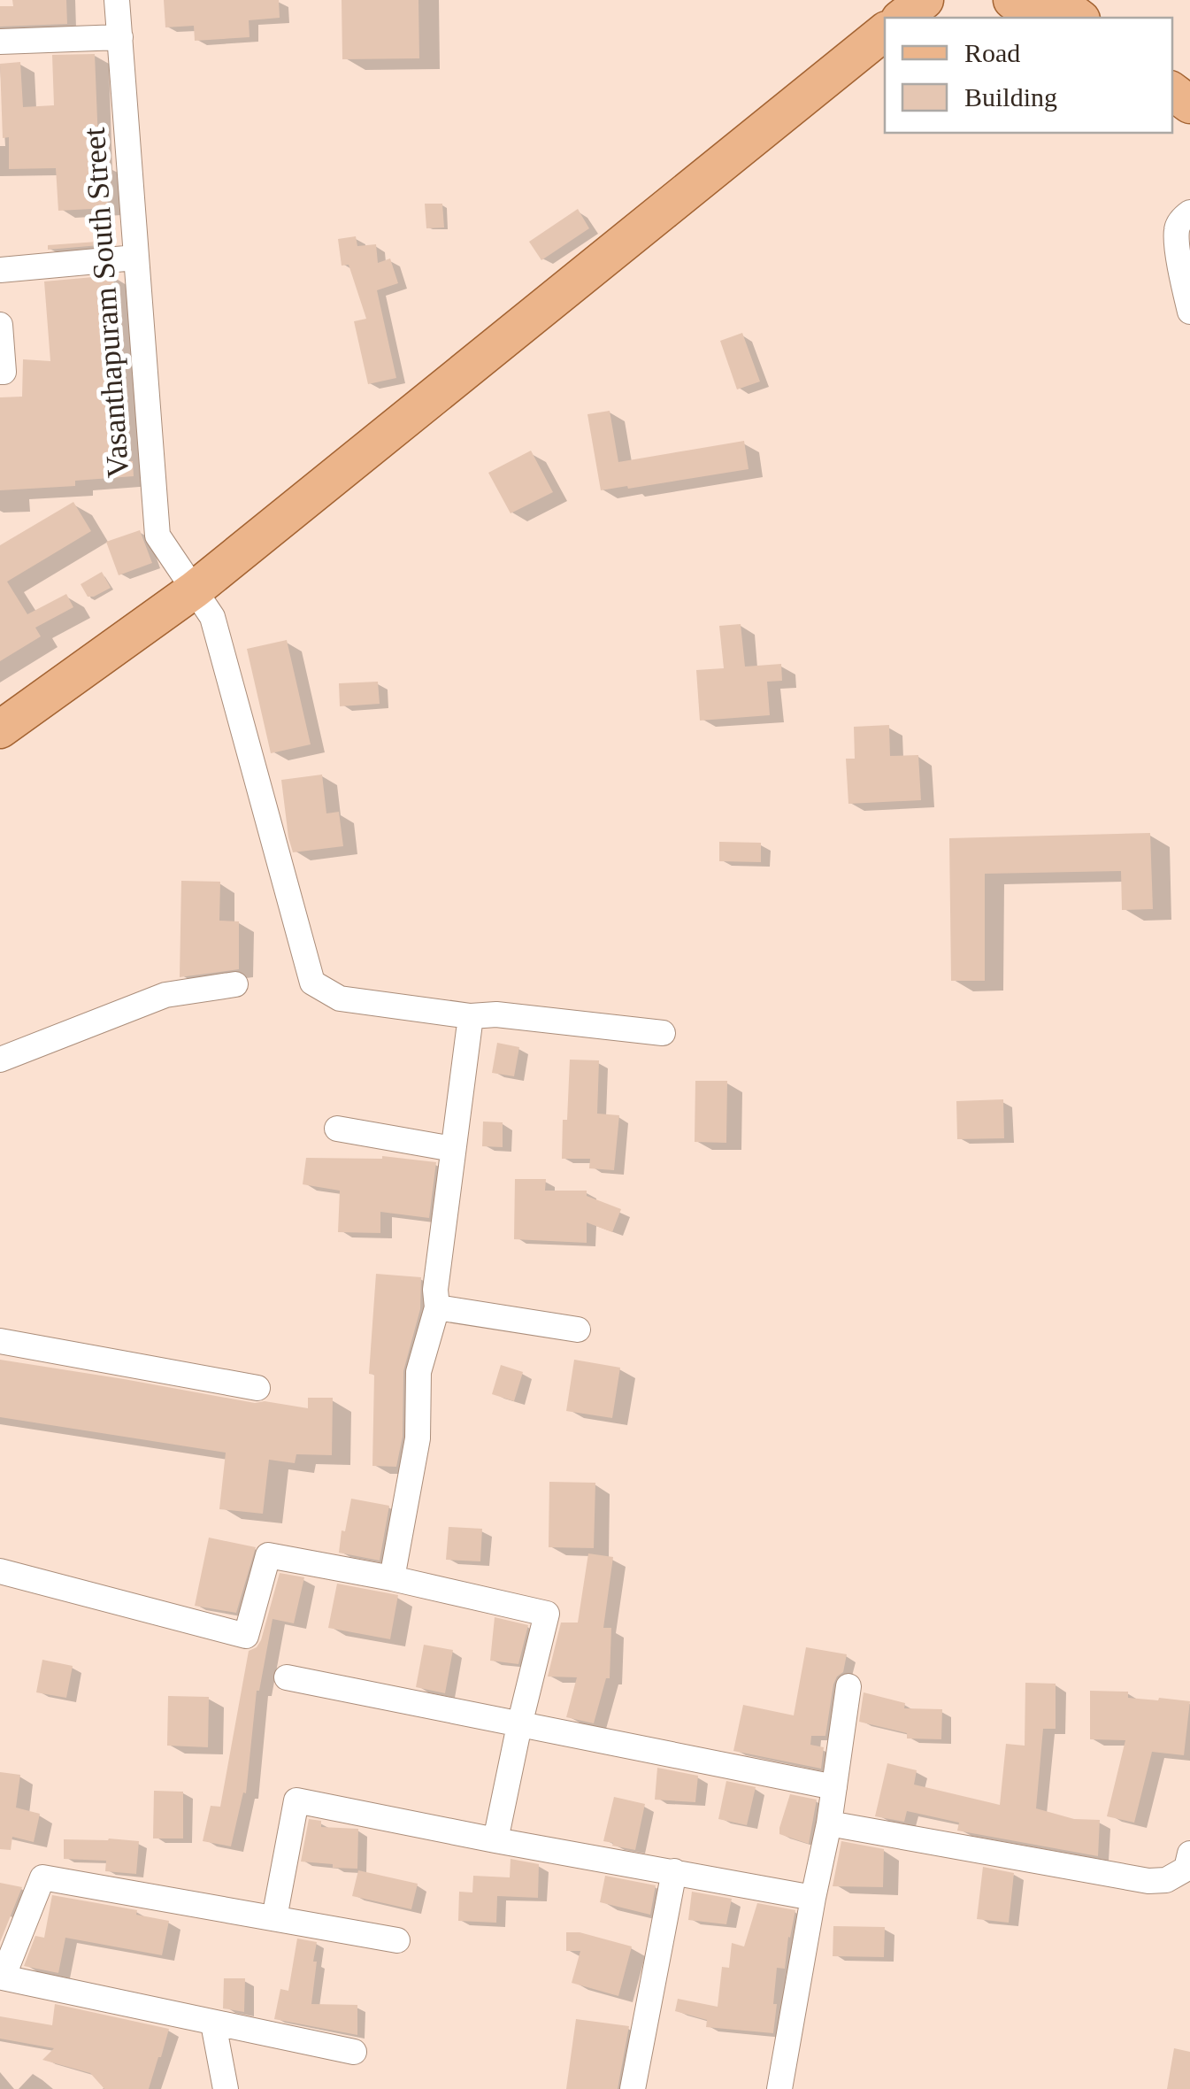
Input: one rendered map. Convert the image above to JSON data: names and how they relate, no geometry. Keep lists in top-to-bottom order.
{
  "streets": {
    "street": ["Vasanthapuram South Street"]
  },
  "legend": ["Road", "Building"]
}
